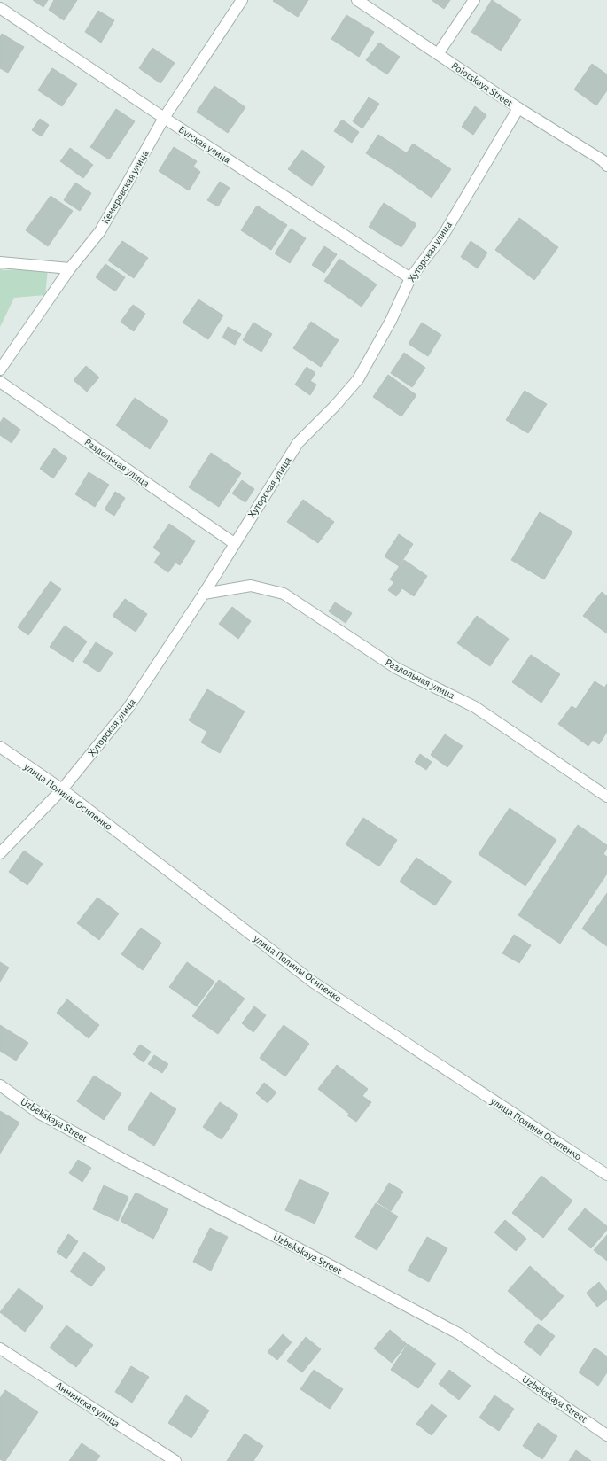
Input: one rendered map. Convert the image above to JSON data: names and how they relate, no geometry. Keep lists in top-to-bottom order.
{
  "streets": {
    "street": [
      "Polotskaya Street",
      "Бугская улица",
      "Кемеровская улица",
      "Хуторская улица",
      "Раздольная улица",
      "улица Полины Осипенко",
      "Uzbekskaya Street",
      "Аннинская улица"
    ]
  },
  "crossings": [
    ["Polotskaya Street", "Хуторская улица"],
    ["Бугская улица", "Кемеровская улица"],
    ["Бугская улица", "Хуторская улица"],
    ["Хуторская улица", "Раздольная улица"],
    ["Хуторская улица", "улица Полины Осипенко"]
  ]
}
